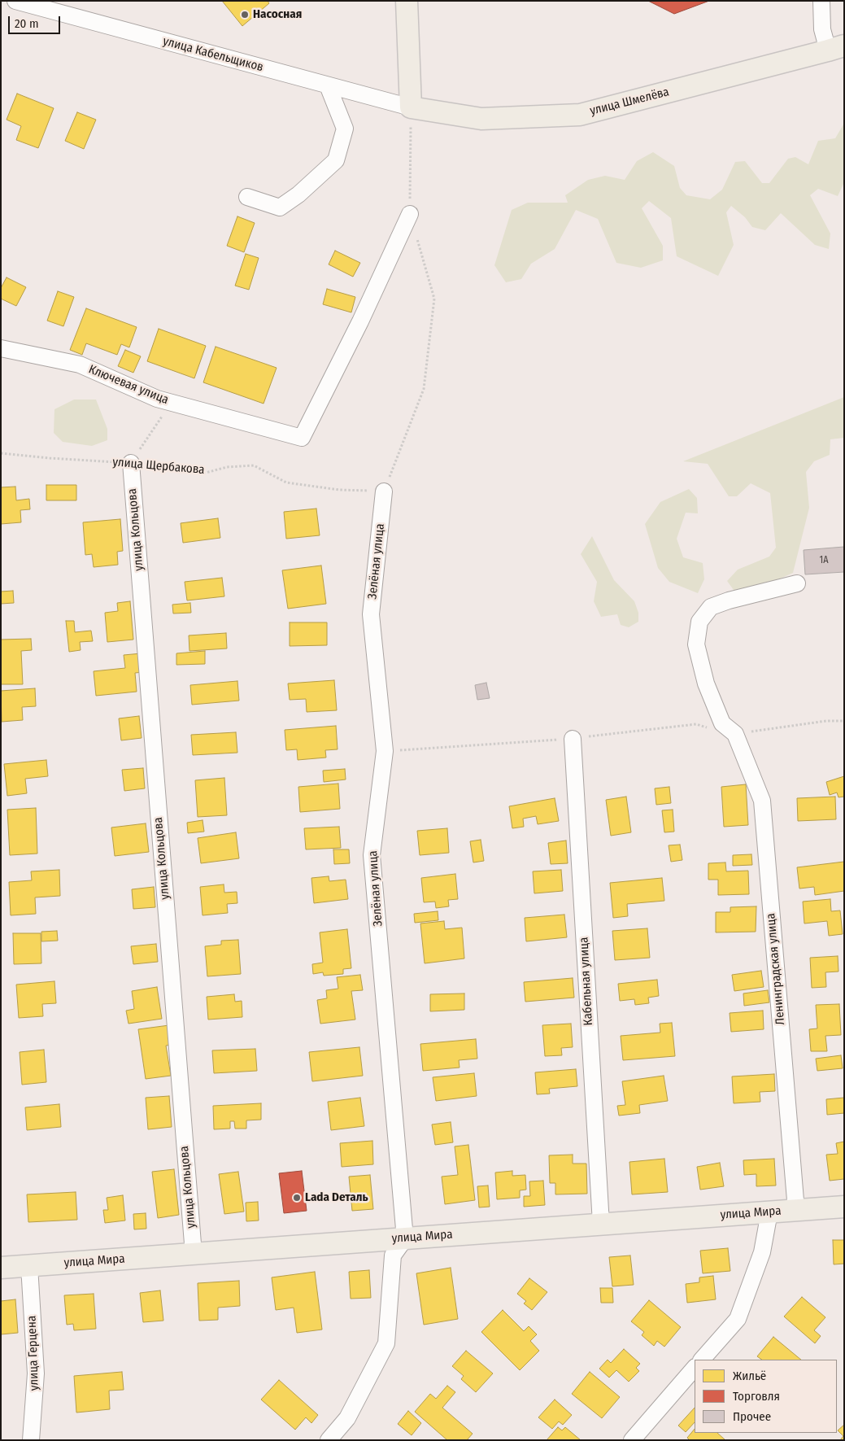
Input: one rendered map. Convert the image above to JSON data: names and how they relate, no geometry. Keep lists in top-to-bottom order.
{
  "streets": {
    "main road": ["улица Шмелёва", "улица Мира"],
    "street": [
      "улица Кабельщиков",
      "Ключевая улица",
      "улица Кольцова",
      "Зелёная улица",
      "Ленинградская улица",
      "Кабельная улица",
      "улица Герцена"
    ],
    "path": ["улица Щербакова"]
  },
  "crossings": [
    ["улица Кабельщиков", "улица Шмелёва"],
    ["улица Щербакова", "улица Кольцова"],
    ["улица Щербакова", "Зелёная улица"],
    ["улица Кольцова", "улица Мира"],
    ["Зелёная улица", "улица Мира"],
    ["Ленинградская улица", "улица Мира"],
    ["Кабельная улица", "улица Мира"],
    ["улица Мира", "улица Герцена"]
  ],
  "places": ["Насосная", "Lada Dеталь"],
  "house_numbers": ["1А"],
  "legend": ["Жильё", "Торговля", "Прочее"],
  "scale_bar": "20 m"
}
